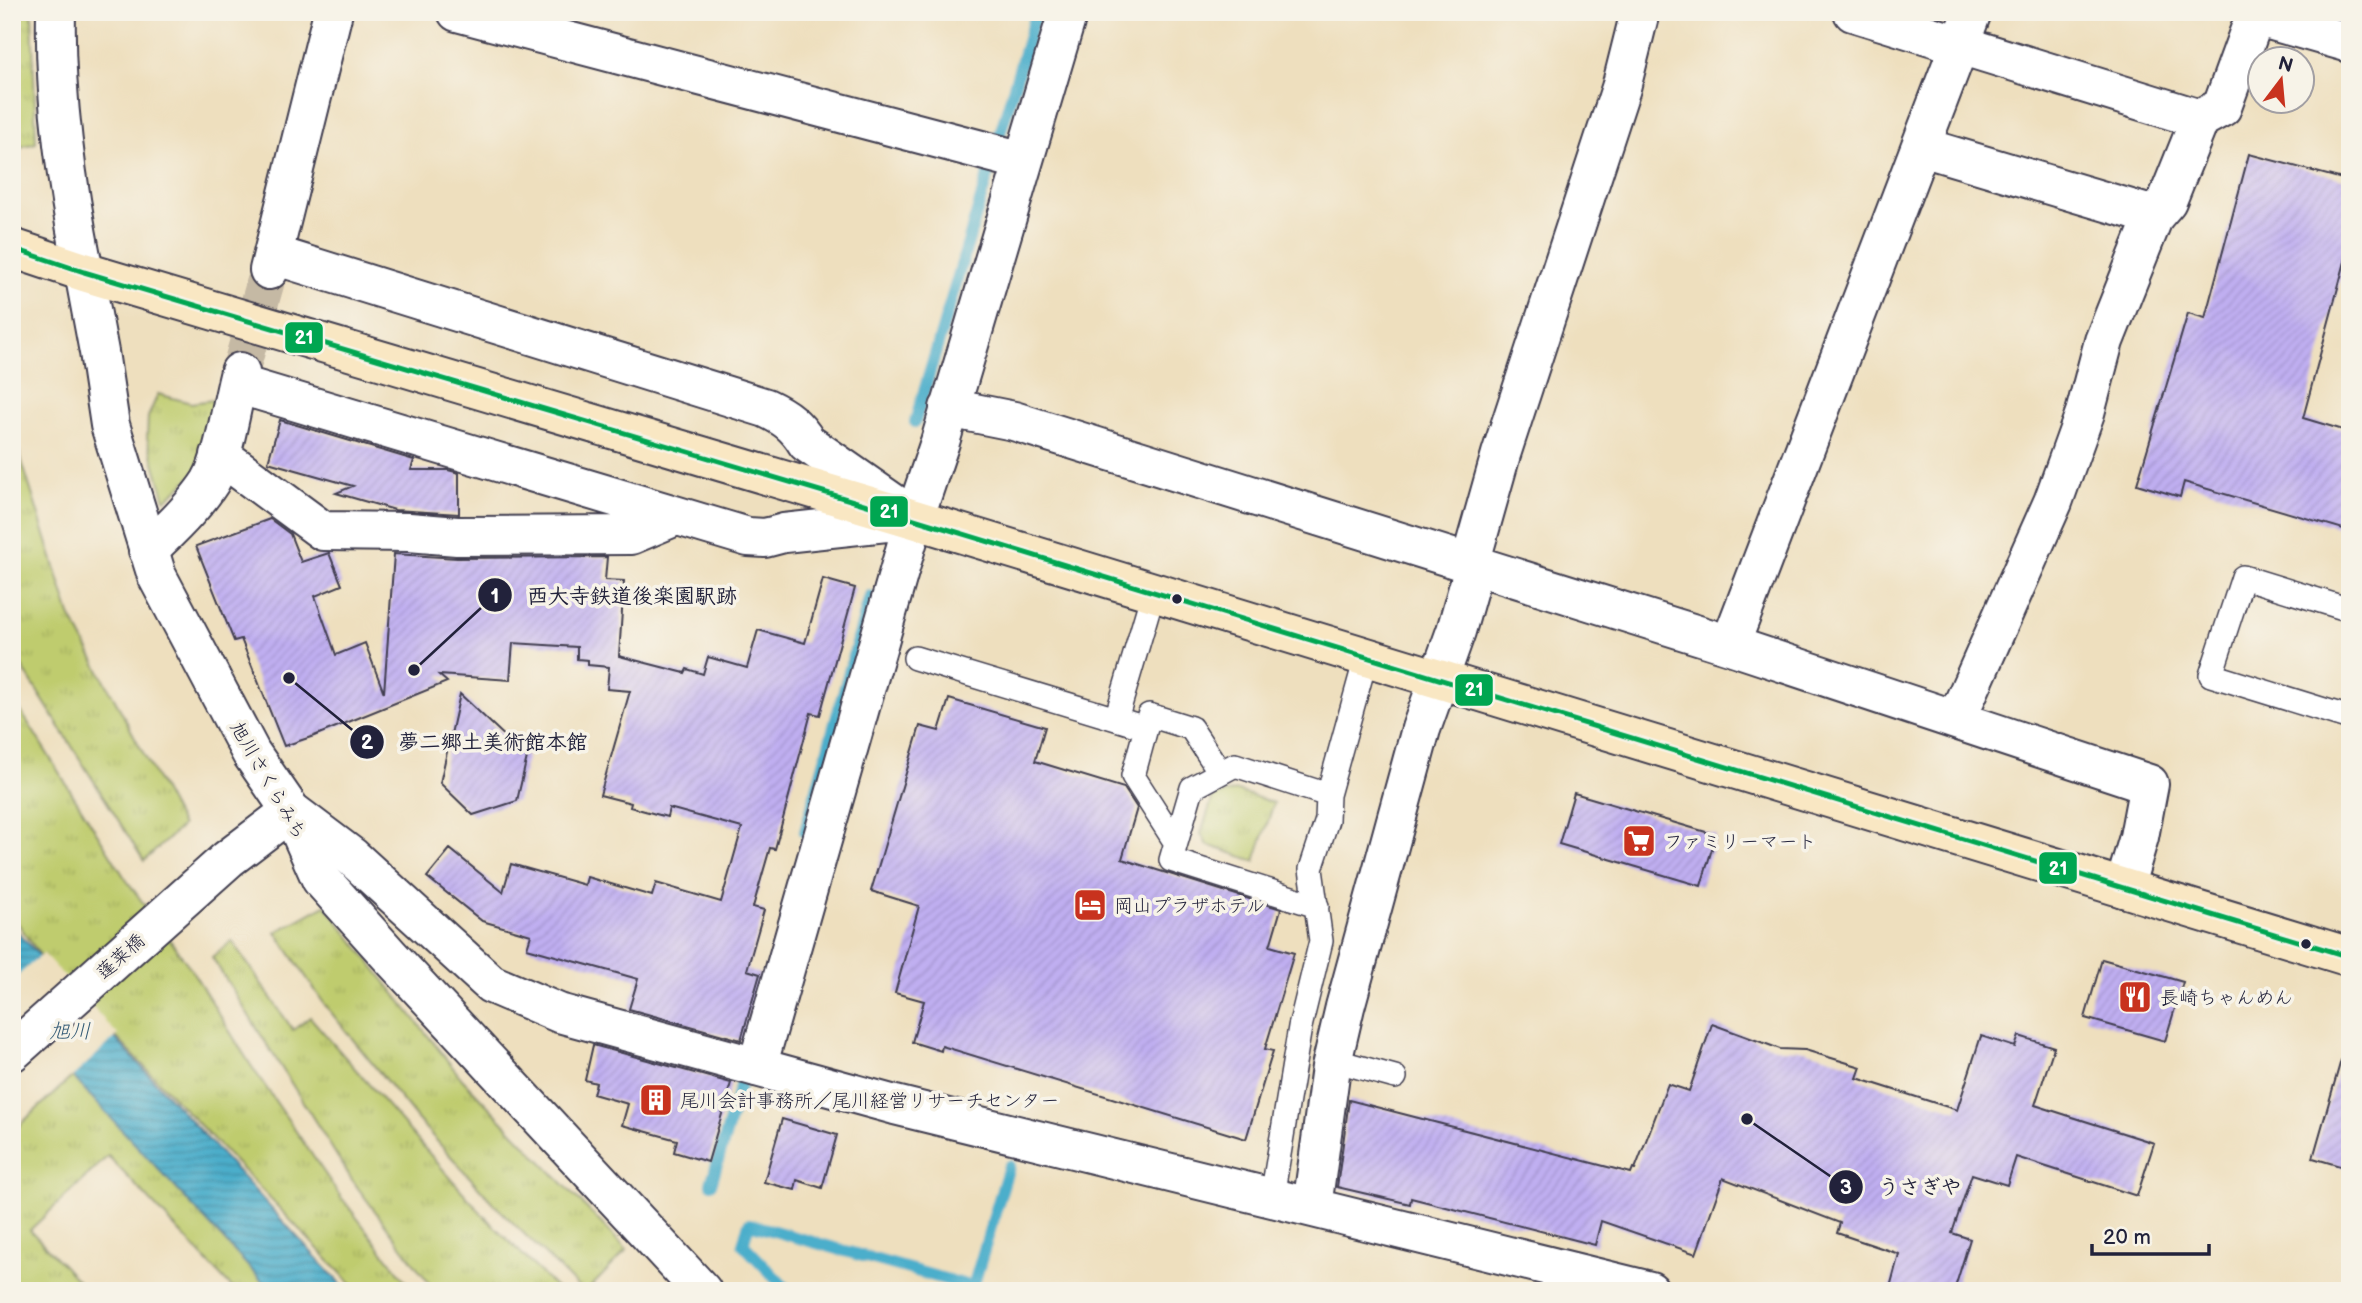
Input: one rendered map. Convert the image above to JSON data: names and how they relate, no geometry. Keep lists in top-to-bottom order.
{
  "streets": {
    "street": ["旭川さくらみち", "蓬莱橋"]
  },
  "crossings": [
    ["旭川さくらみち", "蓬莱橋"]
  ],
  "water": ["旭川"],
  "places": {
    "other": ["西大寺鉄道後楽園駅跡", "夢二郷土美術館本館", "うさぎや"],
    "supermarket": ["ファミリーマート"],
    "hotel": ["岡山プラザホテル"],
    "restaurant": ["長崎ちゃんめん"],
    "building": ["尾川会計事務所／尾川経営リサーチセンター"]
  },
  "lines": ["transit line 21"],
  "scale_bar": "20 m",
  "north": "top"
}
